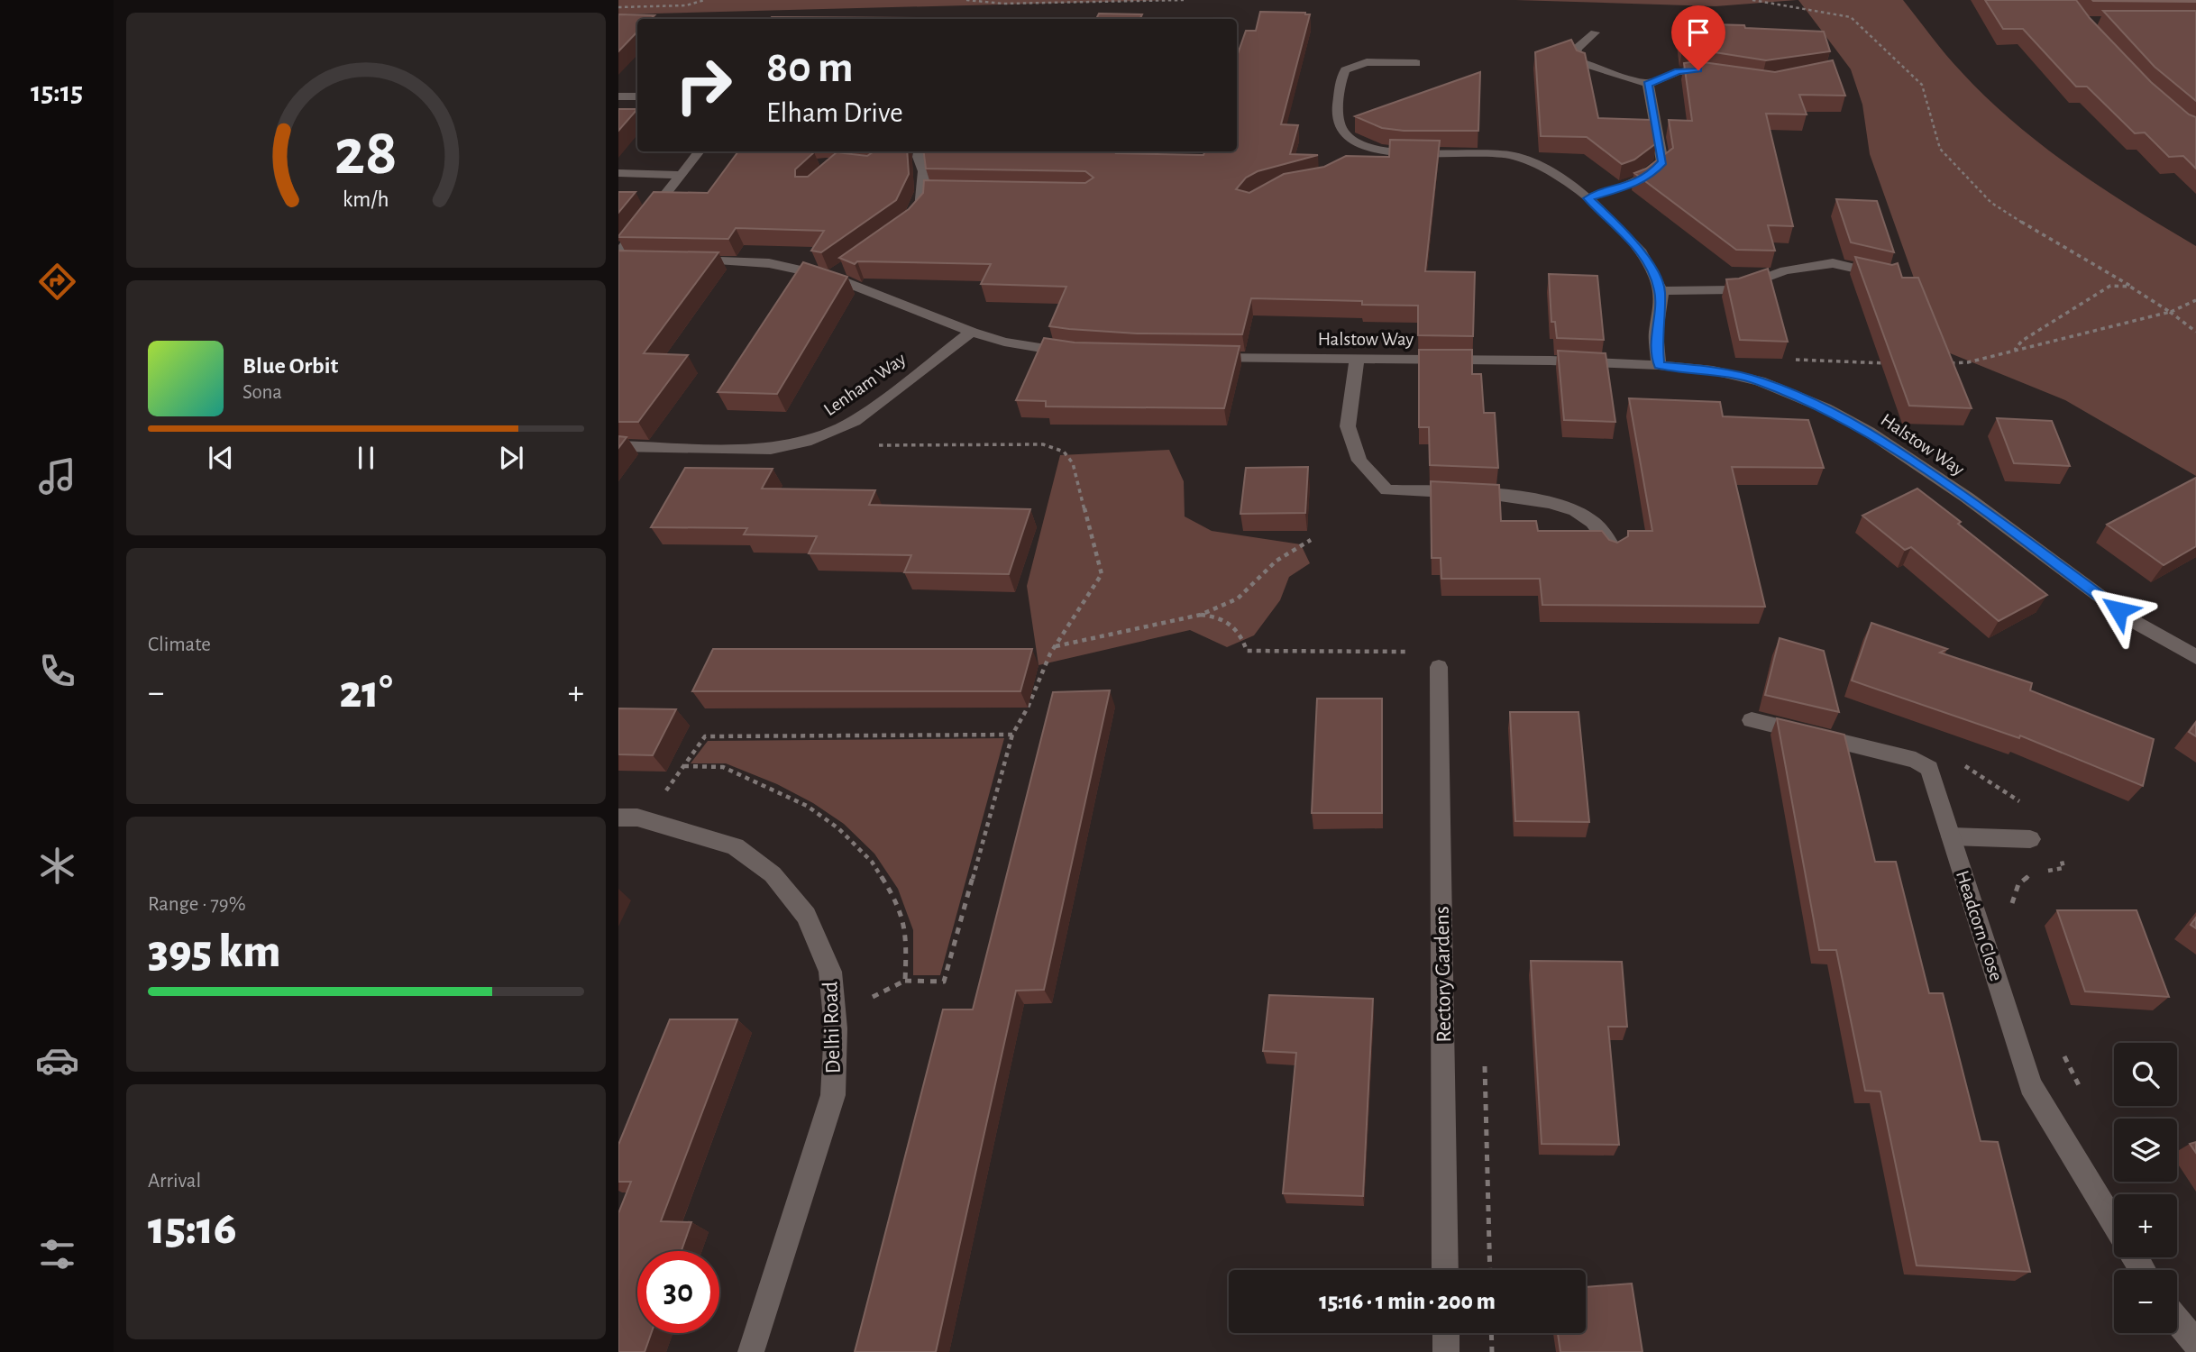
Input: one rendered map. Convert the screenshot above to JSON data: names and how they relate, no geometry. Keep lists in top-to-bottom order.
{
  "streets": {
    "street": [
      "Halstow Way",
      "Lenham Way",
      "Headcorn Close",
      "Rectory Gardens",
      "Delhi Road"
    ]
  },
  "page": {
    "tabs": "15:15",
    "turn": ["80 m", "Elham Drive"],
    "song": ["Blue Orbit", "Sona"],
    "tile": [
      "Climate",
      ["Range · 79%", "395 km"],
      ["Arrival", "15:16"]
    ],
    "heat": ["−", "21°", "+"],
    "map_buttons": ["+", "−"],
    "limit": "30",
    "trip": "15:16 · 1 min · 200 m",
    "gauge": ["28", "km/h"]
  }
}
